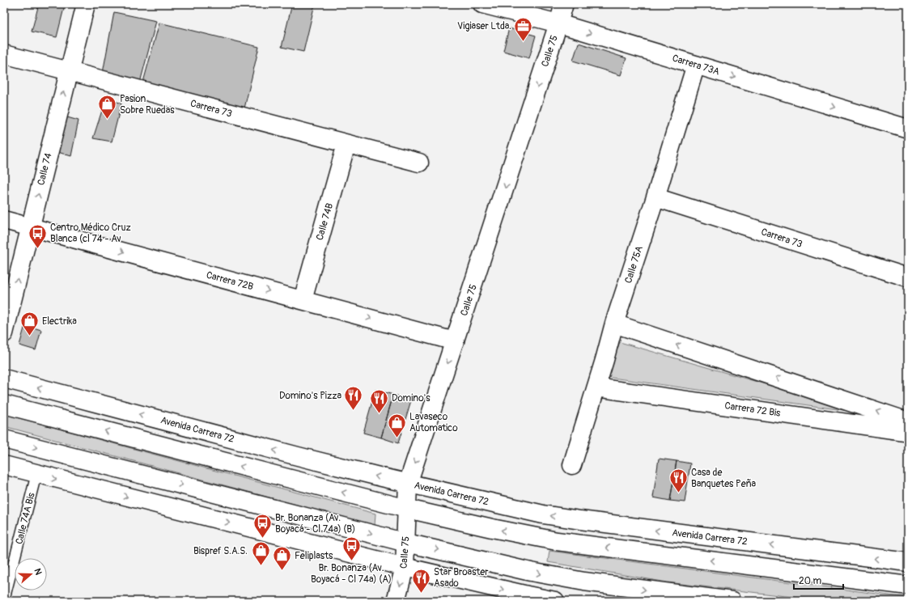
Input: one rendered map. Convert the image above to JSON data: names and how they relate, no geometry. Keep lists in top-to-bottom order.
{
  "streets": {
    "main road": [
      "Calle 75",
      "Carrera 73A",
      "Carrera 73",
      "Calle 74",
      "Calle 74B",
      "Calle 75A",
      "Carrera 72B",
      "Carrera 72 Bis",
      "Avenida Carrera 72"
    ],
    "lane": ["Calle 74A Bis"]
  },
  "crossings": [
    ["Calle 75", "Carrera 73A"],
    ["Calle 75", "Carrera 72B"],
    ["Calle 75", "Avenida Carrera 72"],
    ["Carrera 73A", "Calle 75A"],
    ["Carrera 73", "Calle 74"],
    ["Carrera 73", "Calle 74B"],
    ["Carrera 73", "Calle 75A"],
    ["Calle 74", "Carrera 72B"],
    ["Calle 74B", "Carrera 72B"],
    ["Calle 75A", "Carrera 72 Bis"]
  ],
  "one_way": [
    "Calle 75",
    "Carrera 73A",
    "Calle 74",
    "Carrera 72B"
  ],
  "places": {
    "office": ["Vigiaser Ltda."],
    "shop": [
      "Pasion Sobre Ruedas",
      "Electrika",
      "Lavaseco Automatico",
      "Bispref S.A.S.",
      "Feliplasts"
    ],
    "bus stop": ["Centro Médico Cruz Blanca (cl 74 - Av", "Br. Bonanza (Av. Boyacá - Cl 74a) (B)", "Br. Bonanza (Av. Boyacá - Cl 74a) (A)"],
    "restaurant": [
      "Domino's Pizza",
      "Domino's",
      "Casa de Banquetes Peña",
      "Star Broaster Asado"
    ]
  },
  "scale_bar": "20 m",
  "north": "right"
}
